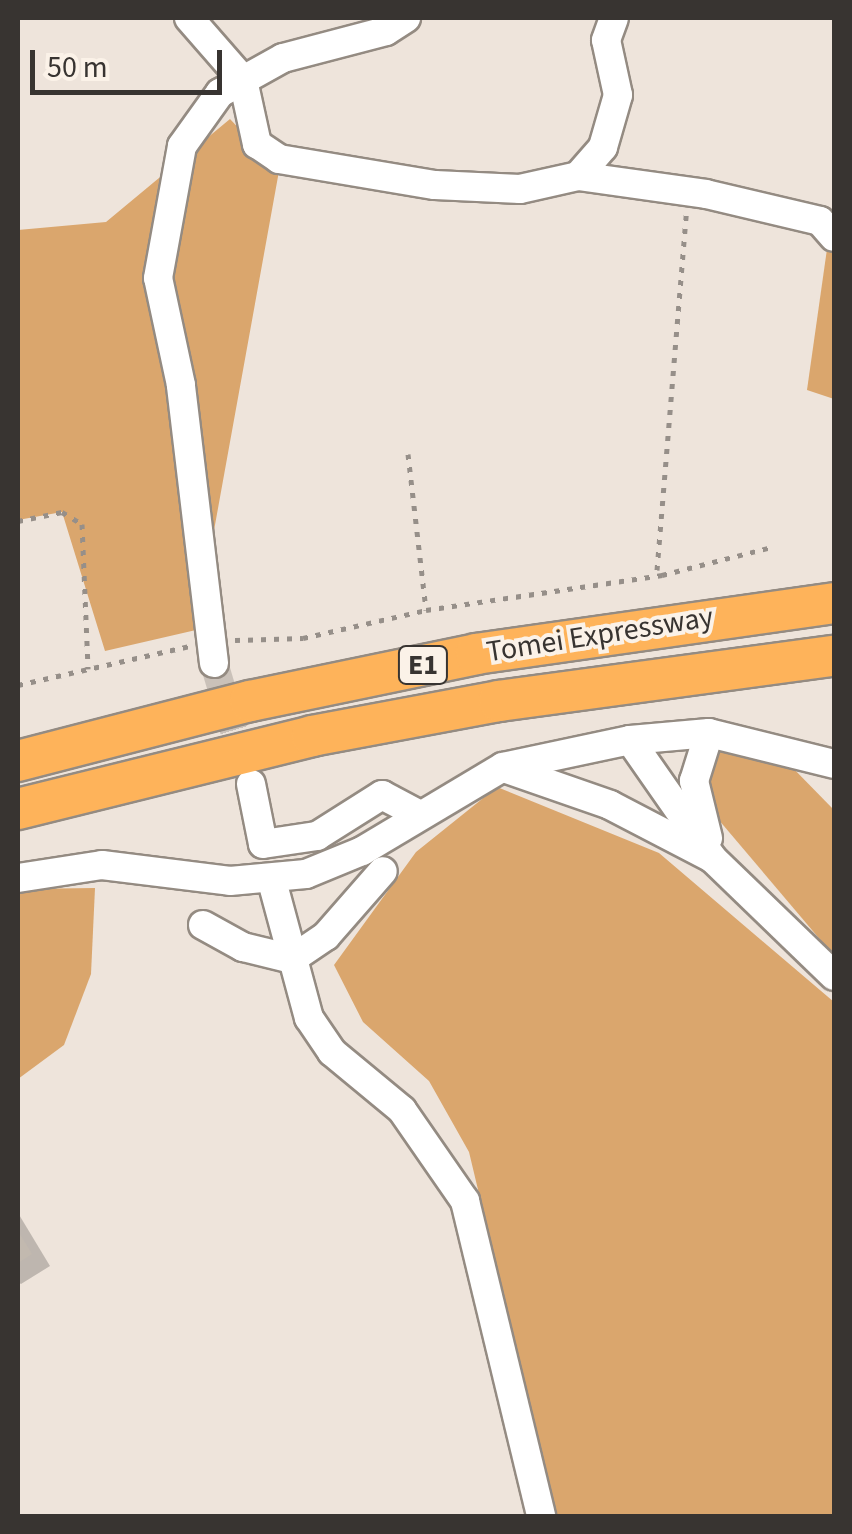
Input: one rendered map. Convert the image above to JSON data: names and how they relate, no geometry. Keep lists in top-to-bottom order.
{
  "streets": {
    "highway": ["Tomei Expressway", "E1"]
  },
  "scale_bar": "50 m"
}
